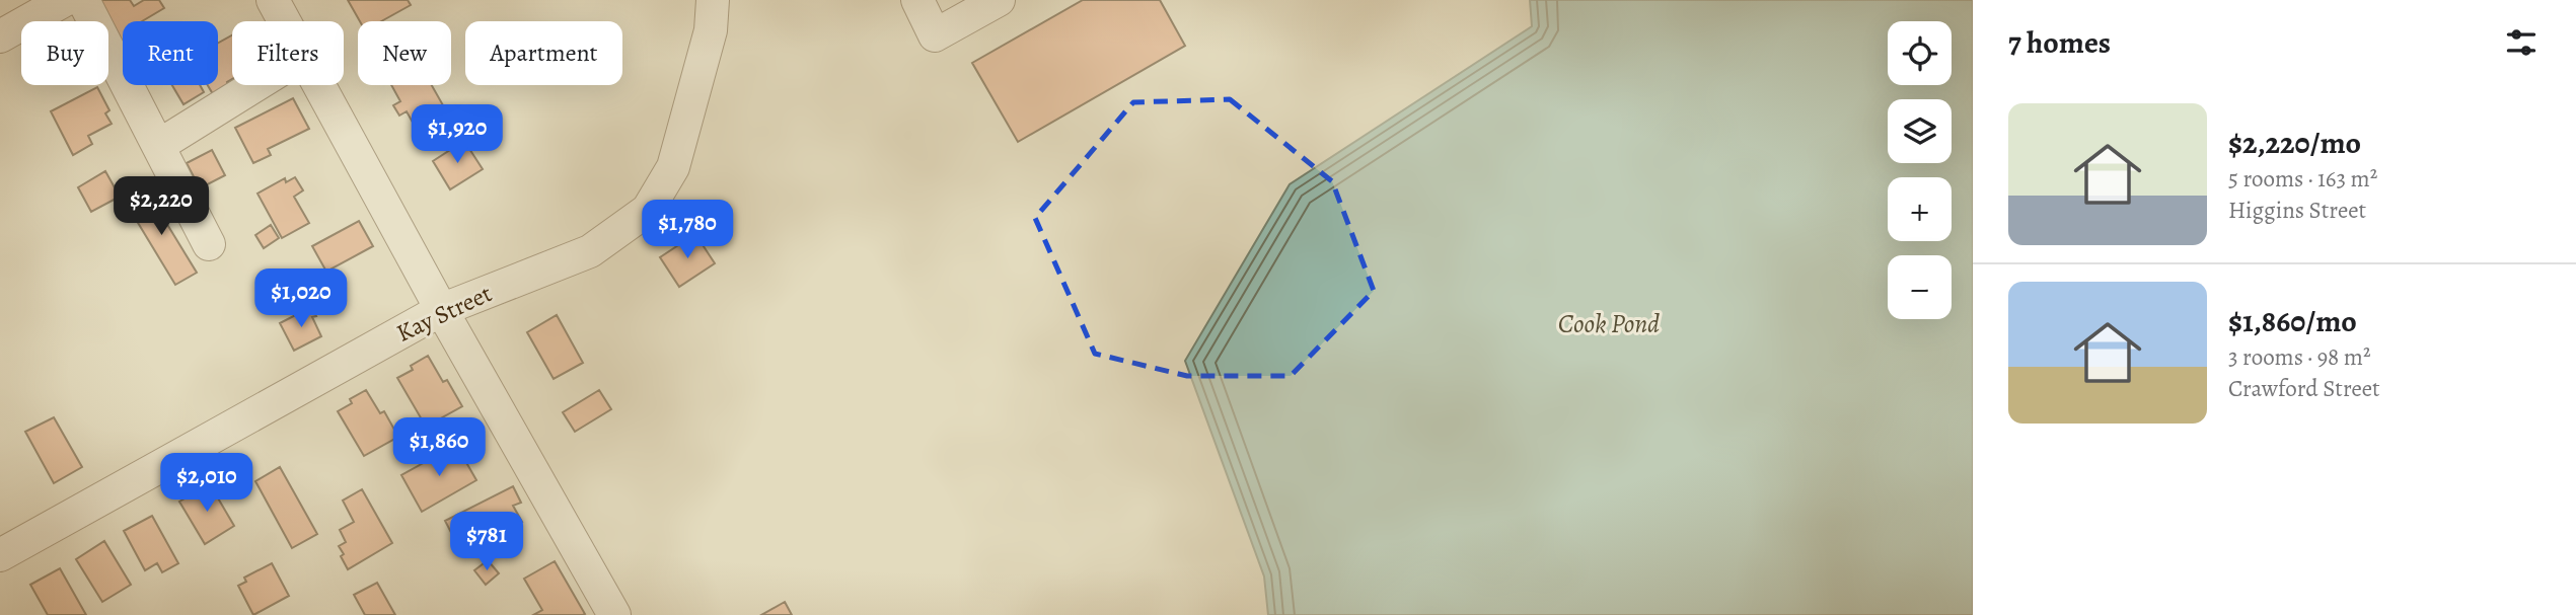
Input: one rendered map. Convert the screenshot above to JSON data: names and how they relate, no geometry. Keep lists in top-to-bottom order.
{
  "streets": {
    "street": ["Kay Street"]
  },
  "water": ["Cook Pond"],
  "page": {
    "heading": "7 homes",
    "map_buttons": ["+", "−"],
    "chip": [
      "Buy",
      "Rent",
      "Filters",
      "New",
      "Apartment"
    ],
    "list": [
      {
        "name": "$2,220/mo",
        "note": "5 rooms · 163 m² · Higgins Street"
      },
      {
        "name": "$1,860/mo",
        "note": "3 rooms · 98 m² · Crawford Street"
      }
    ],
    "price": [
      "$1,920",
      "$2,220",
      "$1,780",
      "$1,020",
      "$1,860",
      "$2,010",
      "$781"
    ]
  }
}
